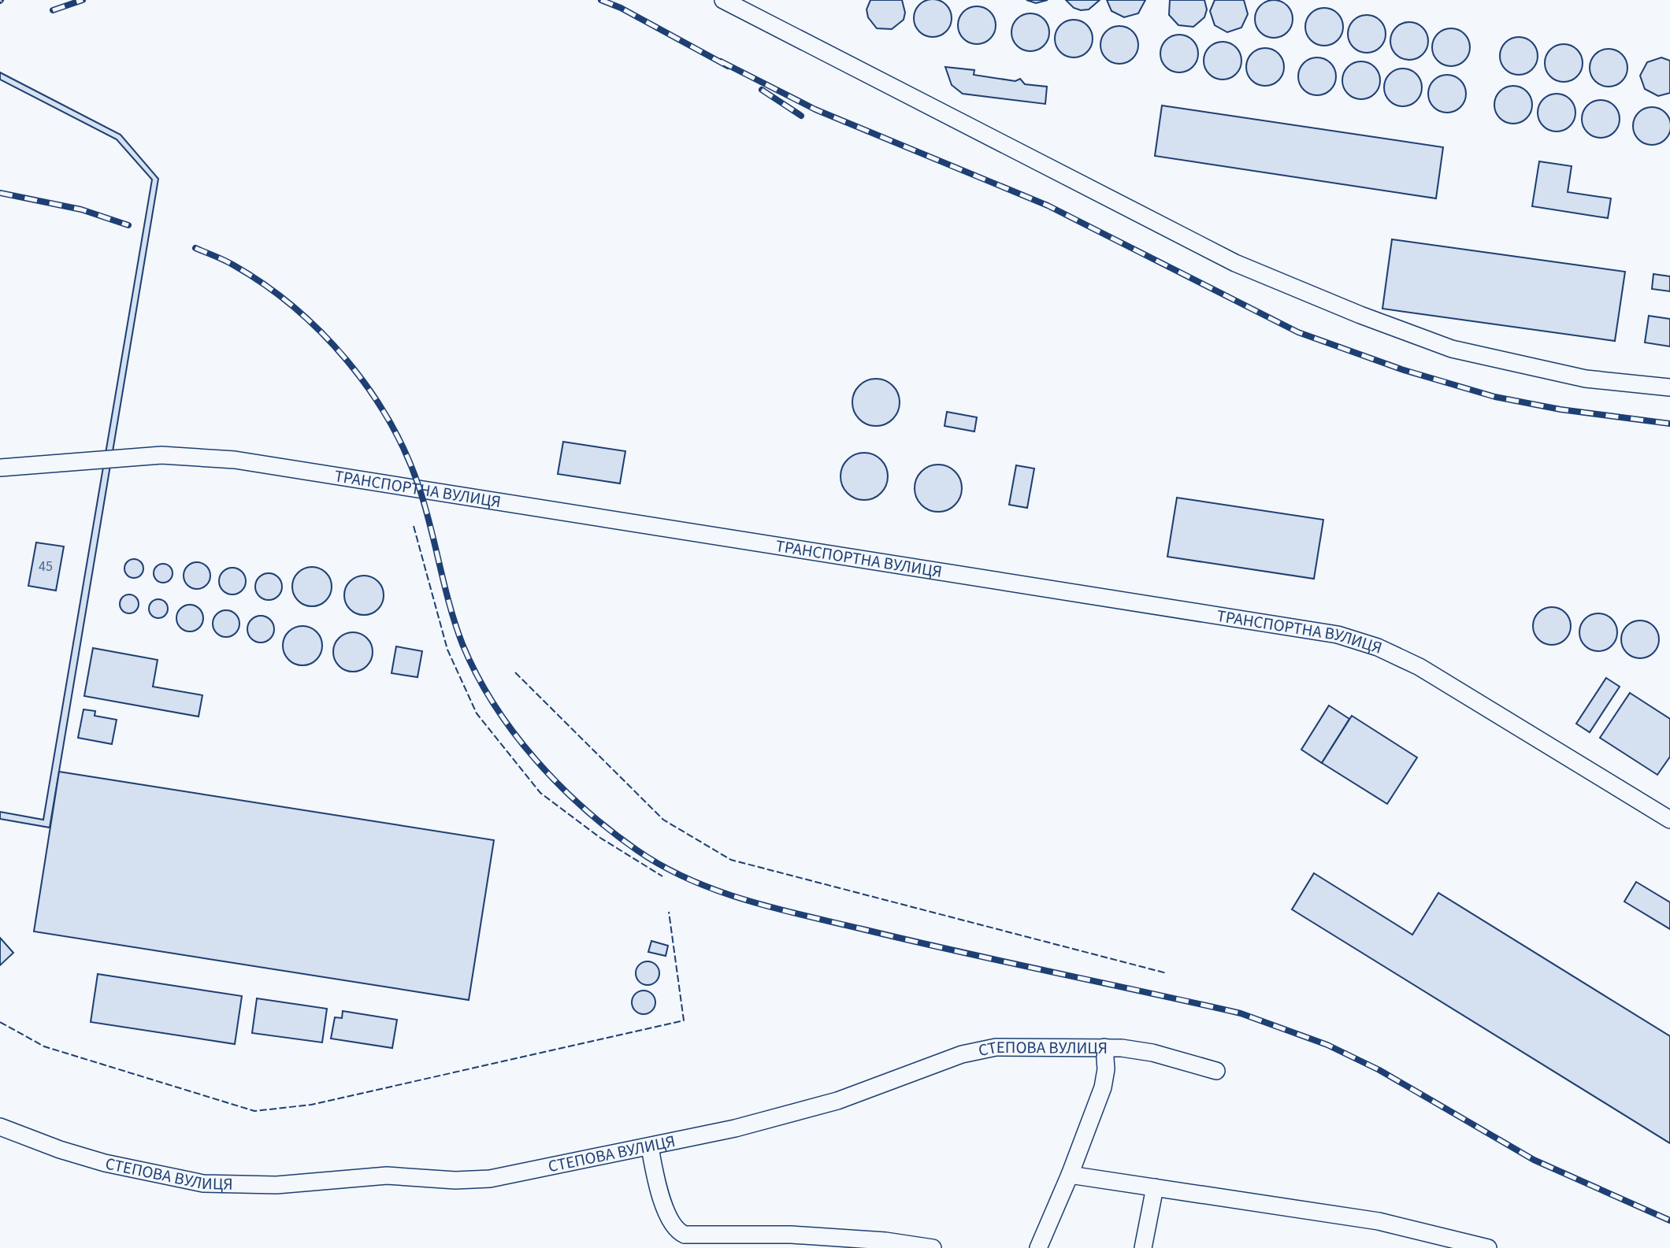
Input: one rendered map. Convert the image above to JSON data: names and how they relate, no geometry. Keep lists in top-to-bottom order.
{
  "streets": {
    "street": ["ТРАНСПОРТНА ВУЛИЦЯ", "СТЕПОВА ВУЛИЦЯ"]
  },
  "house_numbers": ["45"]
}
